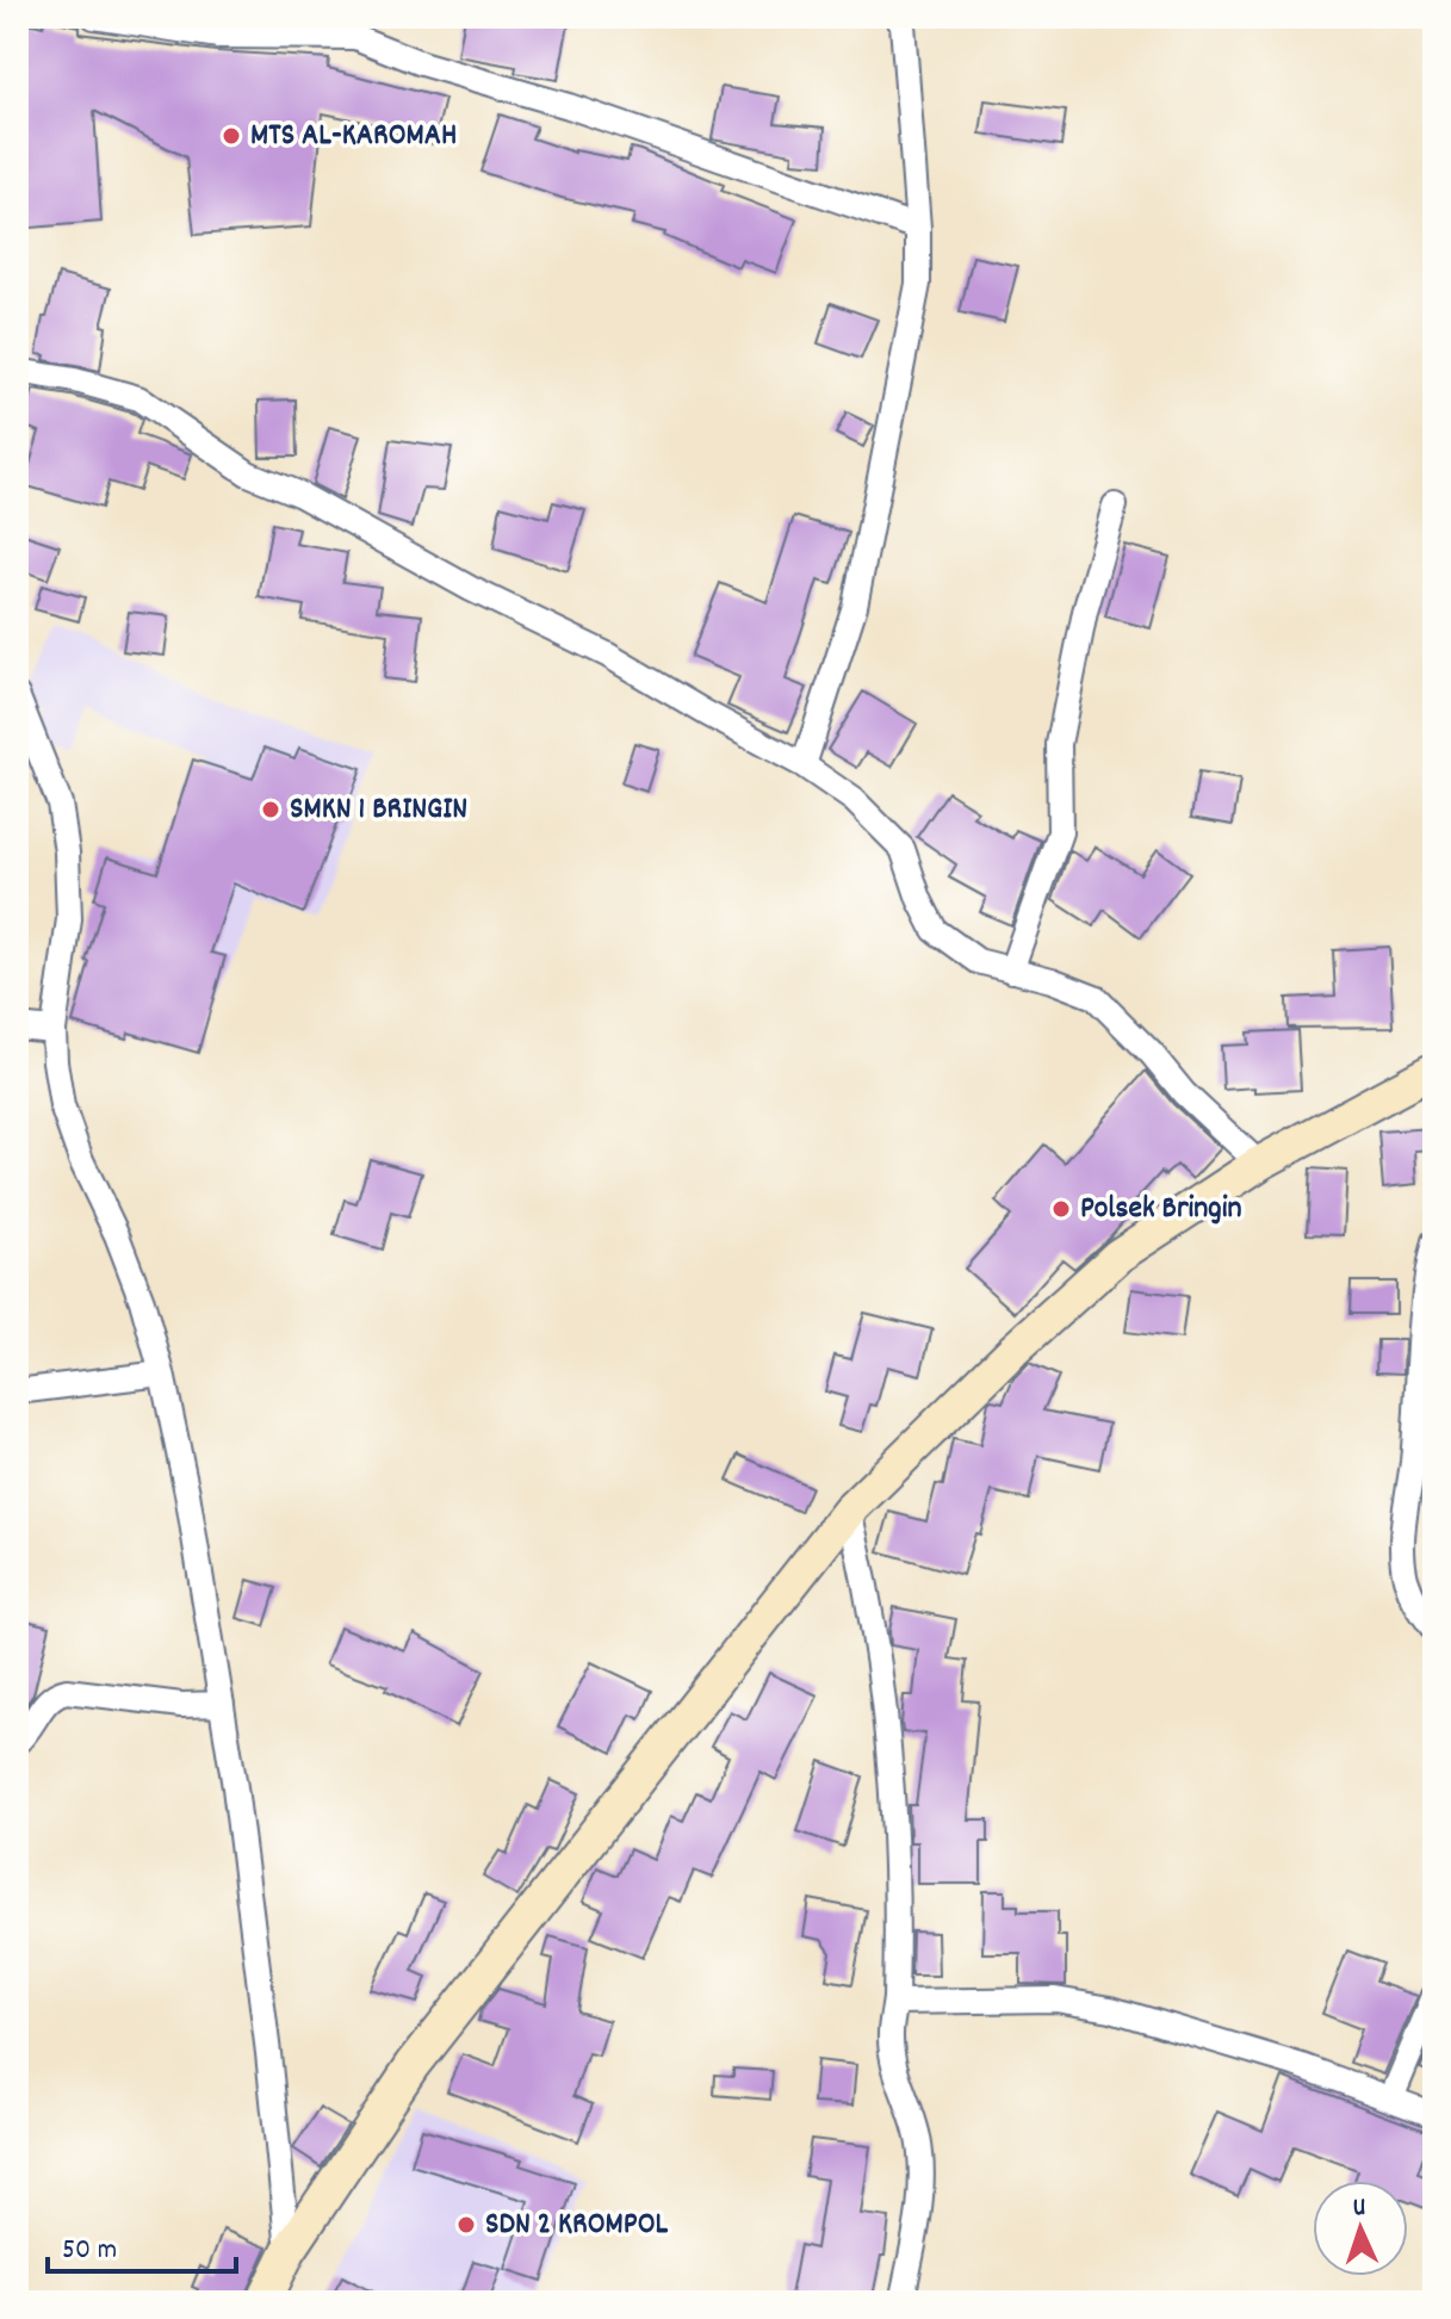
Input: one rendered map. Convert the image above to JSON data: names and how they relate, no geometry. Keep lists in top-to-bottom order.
{
  "places": [
    "MTS AL-KAROMAH",
    "SMKN 1 BRINGIN",
    "Polsek Bringin",
    "SDN 2 KROMPOL"
  ],
  "scale_bar": "50 m",
  "north": "top"
}
